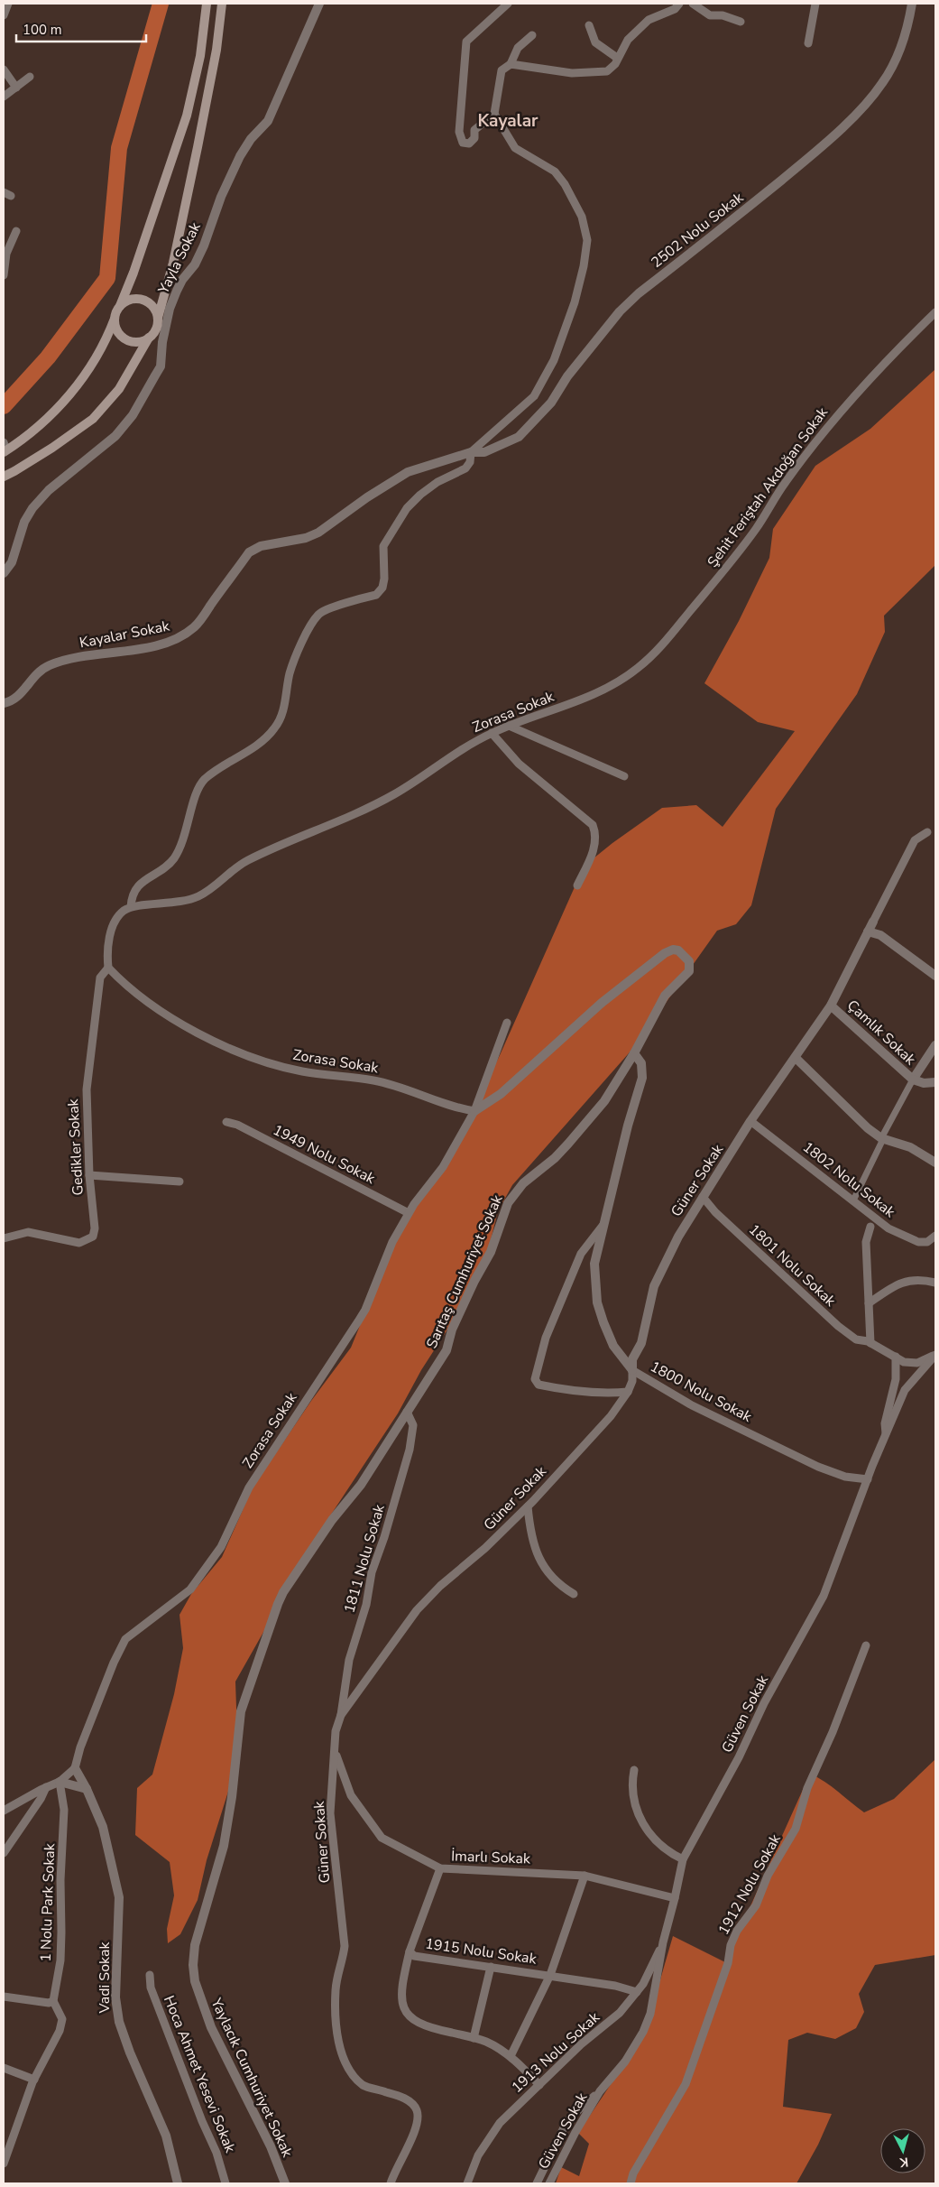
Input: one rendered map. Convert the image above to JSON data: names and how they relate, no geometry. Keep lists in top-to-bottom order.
{
  "streets": {
    "street": [
      "2502 Nolu Sokak",
      "Yayla Sokak",
      "Şehit Feriştah Akdoğan Sokak",
      "Kayalar Sokak",
      "Zorasa Sokak",
      "Çamlık Sokak",
      "Gedikler Sokak",
      "1949 Nolu Sokak",
      "1802 Nolu Sokak",
      "Güner Sokak",
      "1801 Nolu Sokak",
      "Sarıtaş Cumhuriyet Sokak",
      "1800 Nolu Sokak",
      "1811 Nolu Sokak",
      "Güven Sokak",
      "İmarlı Sokak",
      "1912 Nolu Sokak",
      "1 Nolu Park Sokak",
      "1915 Nolu Sokak",
      "Vadi Sokak",
      "1913 Nolu Sokak",
      "Hoca Ahmet Yesevi Sokak",
      "Yaylacık Cumhuriyet Sokak"
    ]
  },
  "crossings": [
    ["2502 Nolu Sokak", "Kayalar Sokak"],
    ["Şehit Feriştah Akdoğan Sokak", "Zorasa Sokak"],
    ["Zorasa Sokak", "Gedikler Sokak"],
    ["Zorasa Sokak", "1949 Nolu Sokak"],
    ["Zorasa Sokak", "Sarıtaş Cumhuriyet Sokak"],
    ["Zorasa Sokak", "Vadi Sokak"],
    ["Çamlık Sokak", "1802 Nolu Sokak"],
    ["Çamlık Sokak", "Güner Sokak"],
    ["1802 Nolu Sokak", "Güner Sokak"],
    ["Güner Sokak", "1801 Nolu Sokak"],
    ["Güner Sokak", "1800 Nolu Sokak"],
    ["Güner Sokak", "1811 Nolu Sokak"],
    ["Güner Sokak", "İmarlı Sokak"],
    ["1801 Nolu Sokak", "Güven Sokak"],
    ["Sarıtaş Cumhuriyet Sokak", "1800 Nolu Sokak"],
    ["Sarıtaş Cumhuriyet Sokak", "1811 Nolu Sokak"],
    ["Sarıtaş Cumhuriyet Sokak", "Yaylacık Cumhuriyet Sokak"],
    ["1800 Nolu Sokak", "Güven Sokak"],
    ["Güven Sokak", "İmarlı Sokak"],
    ["Güven Sokak", "1913 Nolu Sokak"],
    ["İmarlı Sokak", "1915 Nolu Sokak"],
    ["1915 Nolu Sokak", "1913 Nolu Sokak"]
  ],
  "districts": ["Kayalar"],
  "scale_bar": "100 m",
  "north": "bottom"
}
